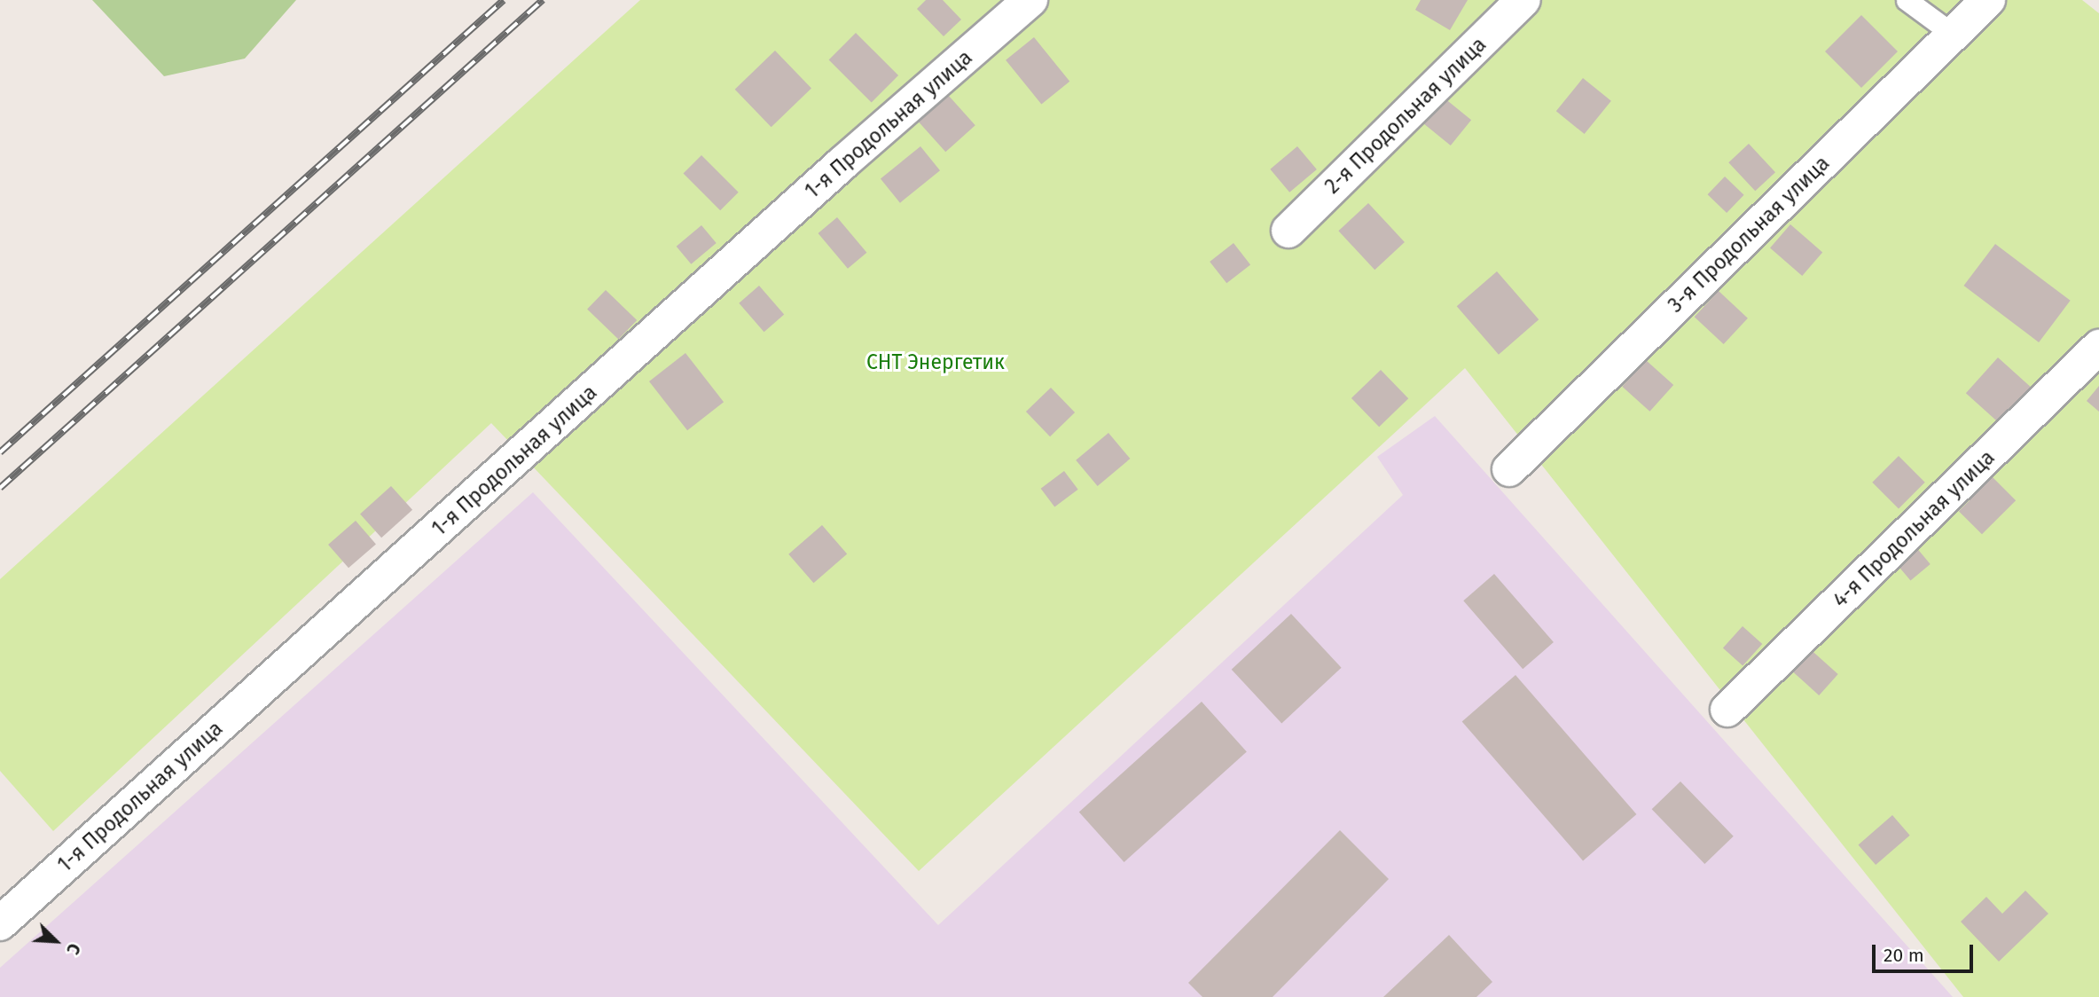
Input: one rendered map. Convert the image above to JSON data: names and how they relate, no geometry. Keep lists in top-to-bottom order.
{
  "streets": {
    "street": [
      "2-я Продольная улица",
      "1-я Продольная улица",
      "3-я Продольная улица",
      "4-я Продольная улица"
    ]
  },
  "parks": ["СНТ Энергетик"],
  "scale_bar": "20 m",
  "north": "bottom right"
}
